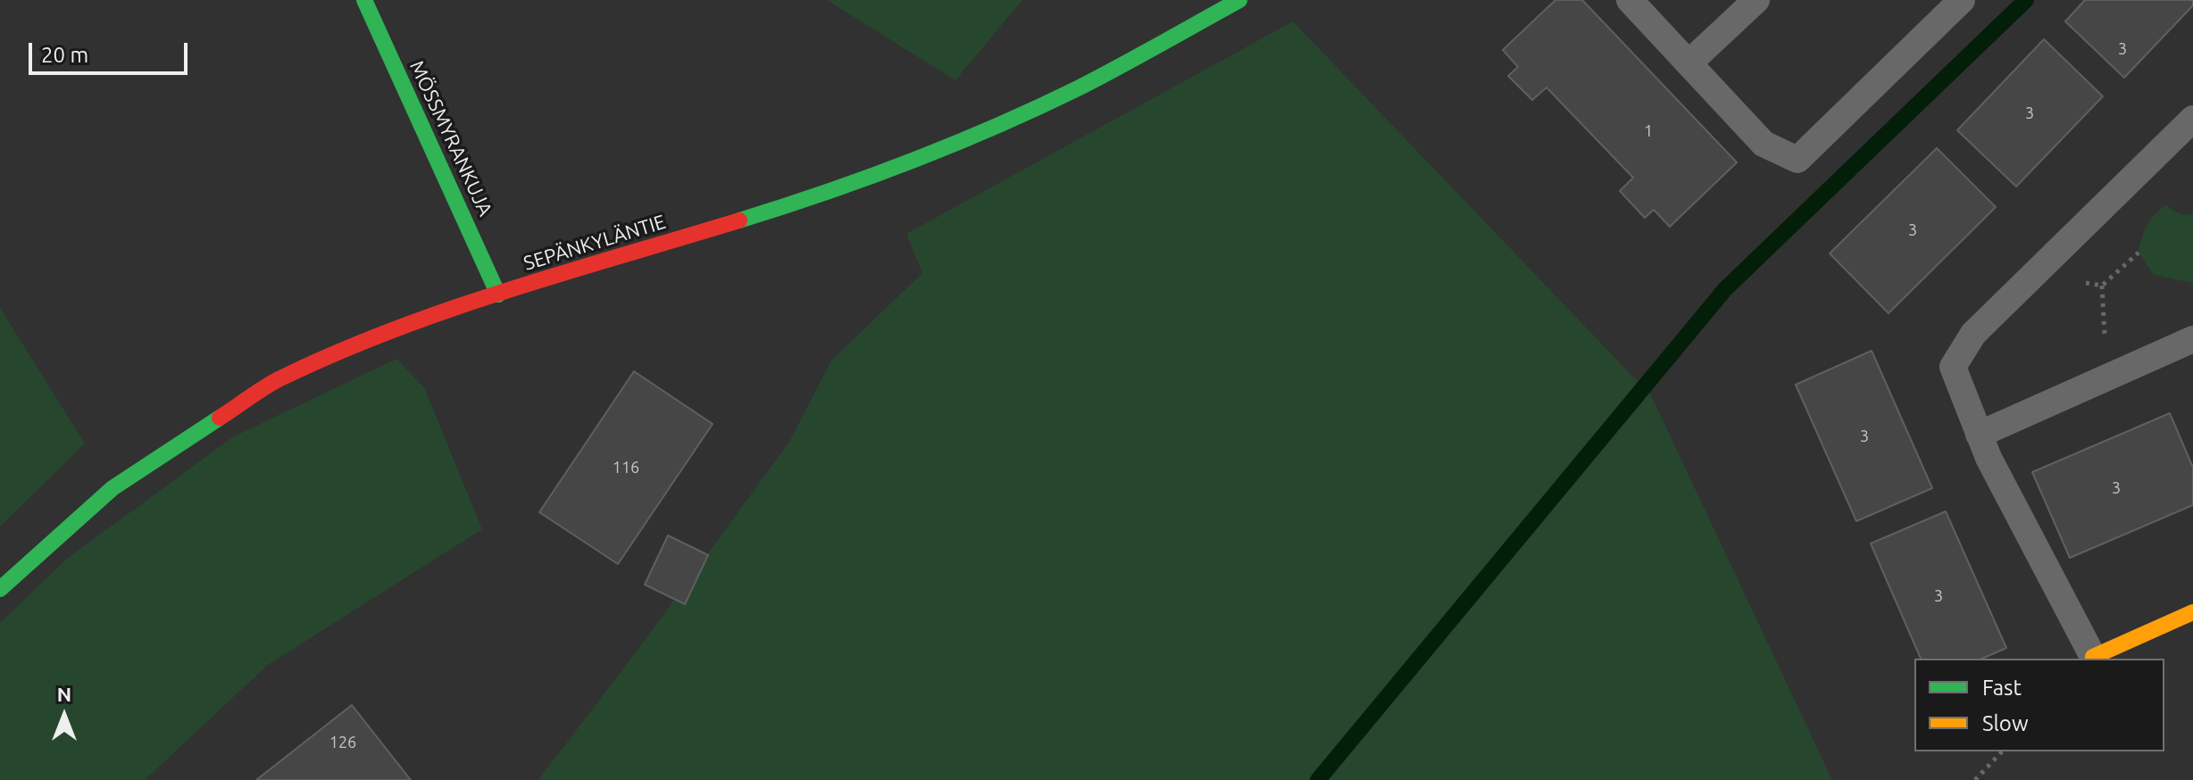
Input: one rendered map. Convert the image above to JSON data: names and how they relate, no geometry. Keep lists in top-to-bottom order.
{
  "streets": {
    "street": ["MÖSSMYRANKUJA", "SEPÄNKYLÄNTIE"]
  },
  "crossings": [
    ["MÖSSMYRANKUJA", "SEPÄNKYLÄNTIE"]
  ],
  "house_numbers": [
    "3",
    "3",
    "1",
    "3",
    "3",
    "116",
    "3",
    "3",
    "126"
  ],
  "legend": ["Fast", "Slow"],
  "scale_bar": "20 m",
  "north": "top"
}
